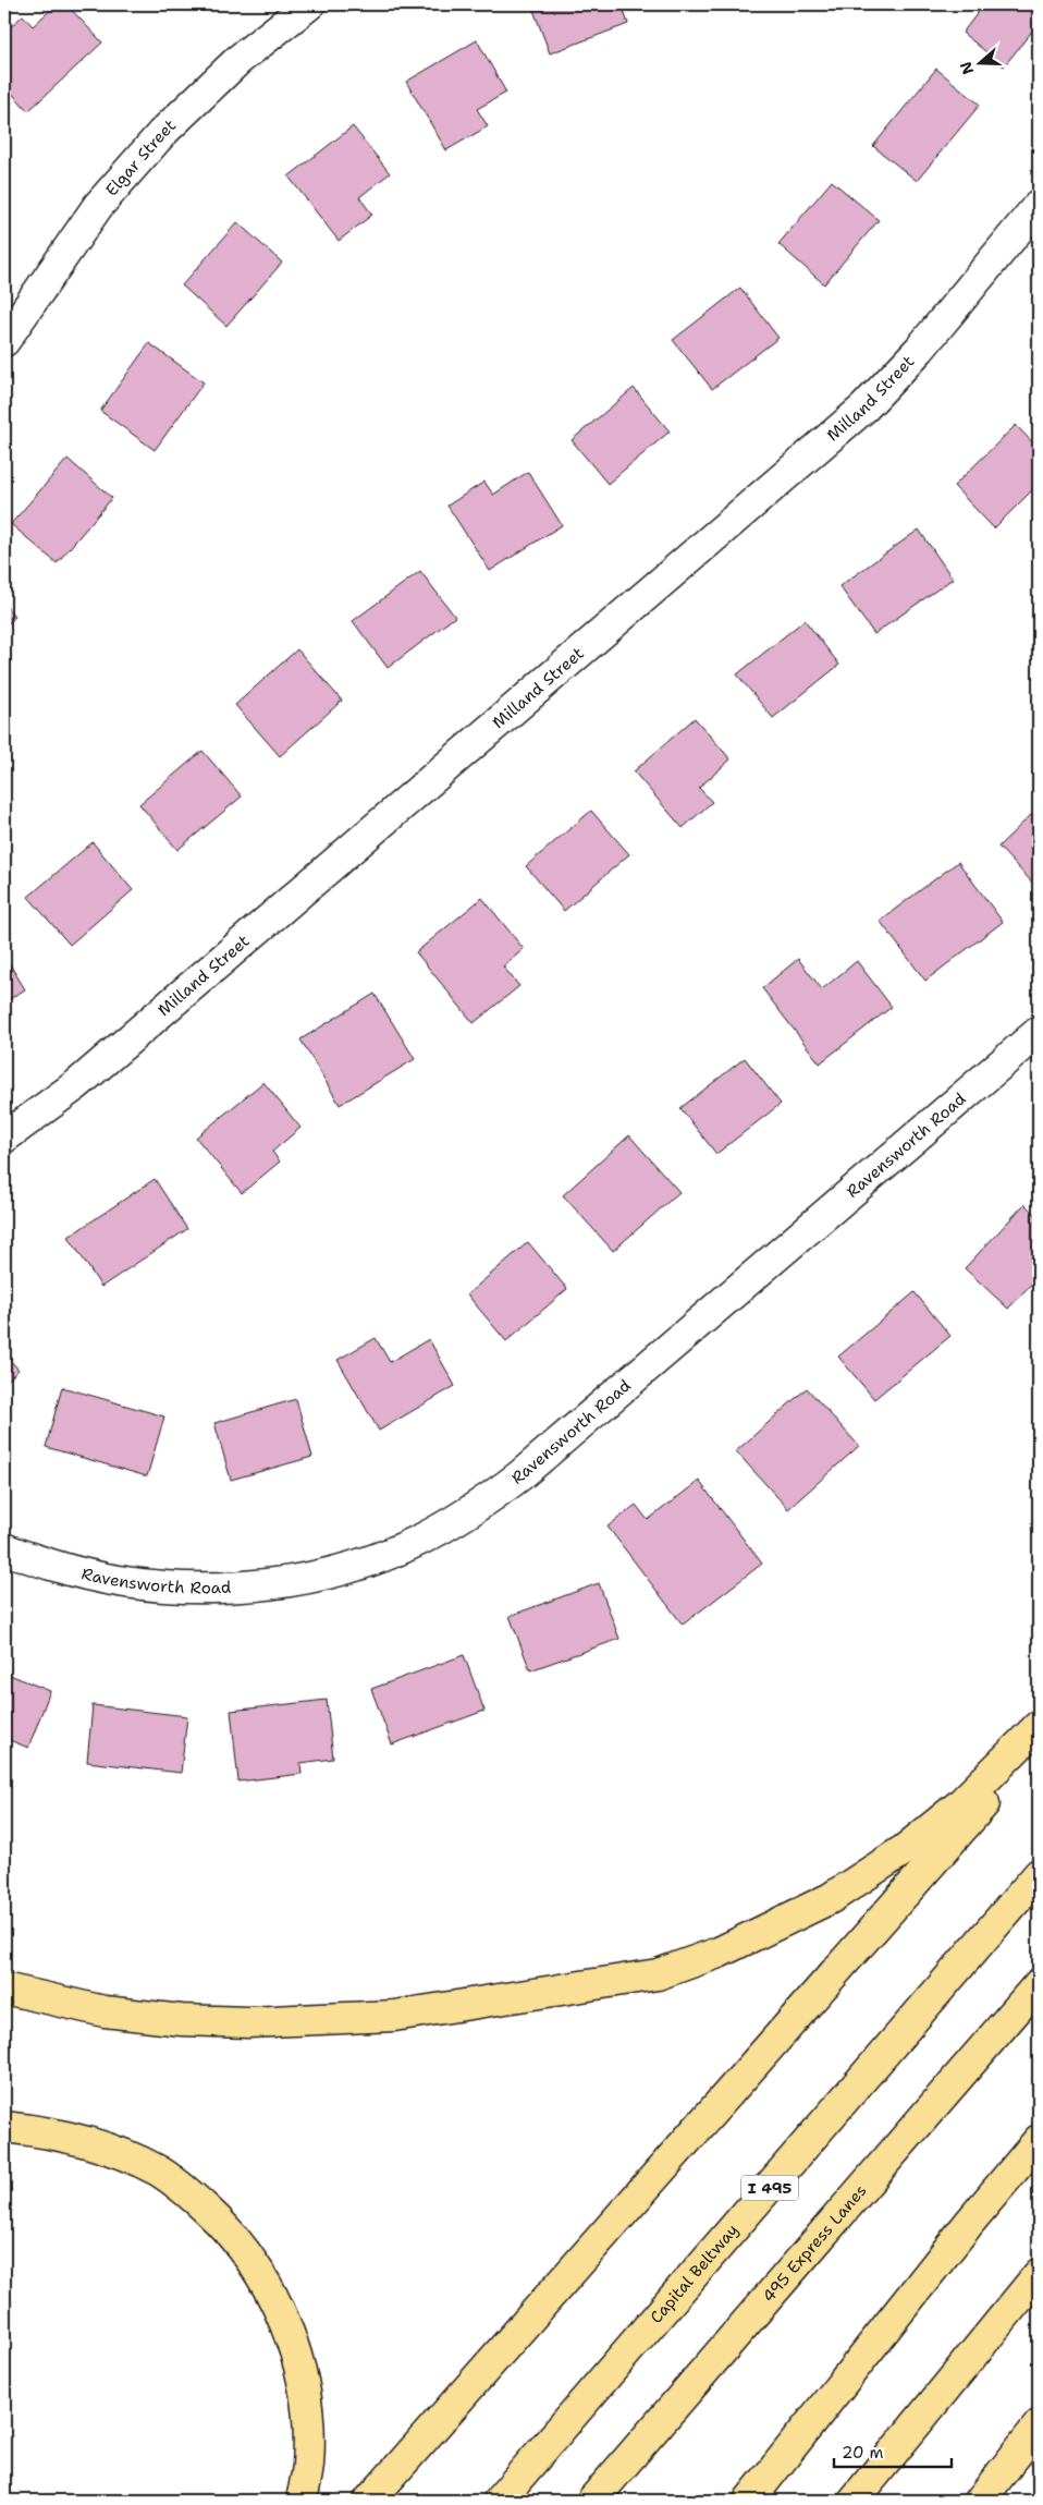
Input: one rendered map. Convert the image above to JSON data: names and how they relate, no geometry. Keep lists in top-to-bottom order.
{
  "streets": {
    "highway": ["I 495", "495 Express Lanes", "Capital Beltway"],
    "street": ["Elgar Street", "Milland Street", "Ravensworth Road"]
  },
  "scale_bar": "20 m",
  "north": "left"
}
